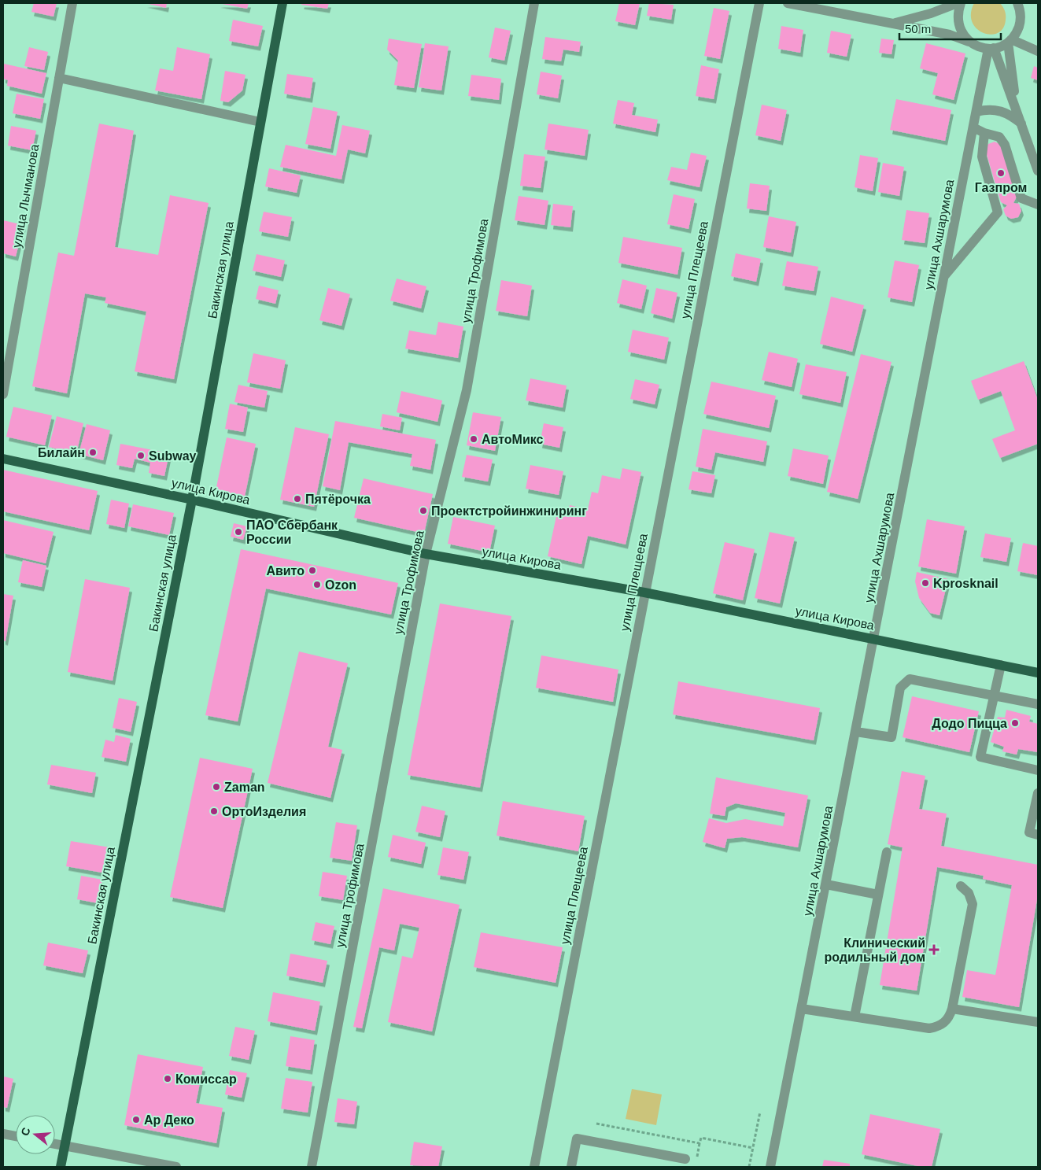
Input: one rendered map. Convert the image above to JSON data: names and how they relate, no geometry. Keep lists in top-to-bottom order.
{
  "streets": {
    "main road": ["Бакинская улица", "улица Кирова"],
    "street": [
      "улица Лычманова",
      "улица Ахшарумова",
      "улица Плещеева",
      "улица Трофимова"
    ]
  },
  "crossings": [
    ["улица Ахшарумова", "улица Кирова"],
    ["Бакинская улица", "улица Кирова"],
    ["улица Плещеева", "улица Кирова"],
    ["улица Трофимова", "улица Кирова"]
  ],
  "places": {
    "other": [
      "Газпром",
      "АвтоМикс",
      "Билайн",
      "Subway",
      "Пятёрочка",
      "Проектстройинжиниринг",
      "ПАО Сбербанк России",
      "Авито",
      "Kprosknail",
      "Ozon",
      "Додо Пицца",
      "Zaman",
      "ОртоИзделия",
      "Комиссар",
      "Ар Деко"
    ],
    "health": ["Клинический родильный дом"]
  },
  "scale_bar": "50 m",
  "north": "left"
}
